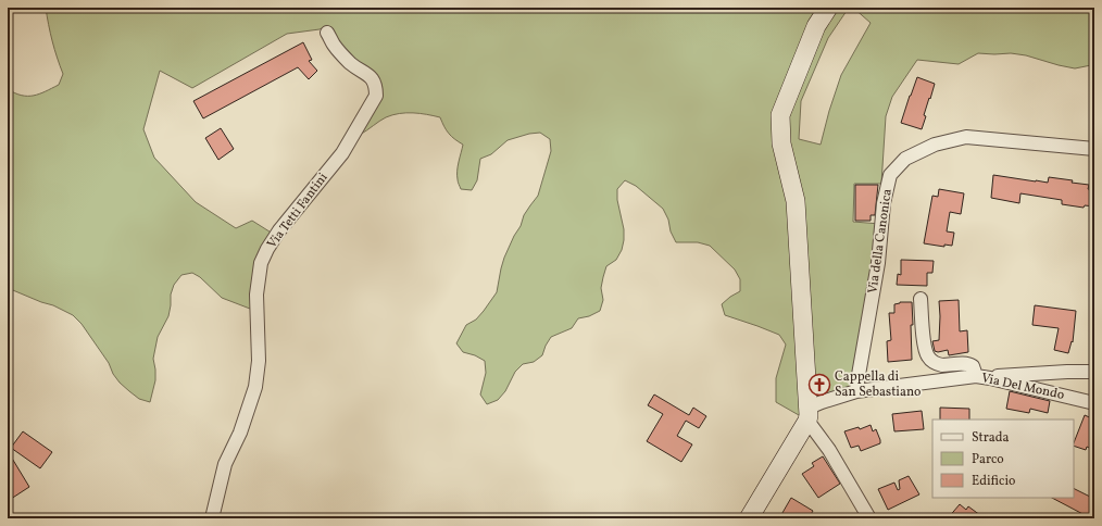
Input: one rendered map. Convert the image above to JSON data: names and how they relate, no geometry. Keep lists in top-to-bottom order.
{
  "streets": {
    "street": ["Via Tetti Fantini", "Via della Canonica", "Via Del Mondo"]
  },
  "crossings": [
    ["Via della Canonica", "Via Del Mondo"]
  ],
  "places": {
    "church": ["Cappella di San Sebastiano"]
  },
  "legend": ["Strada", "Parco", "Edificio"]
}
